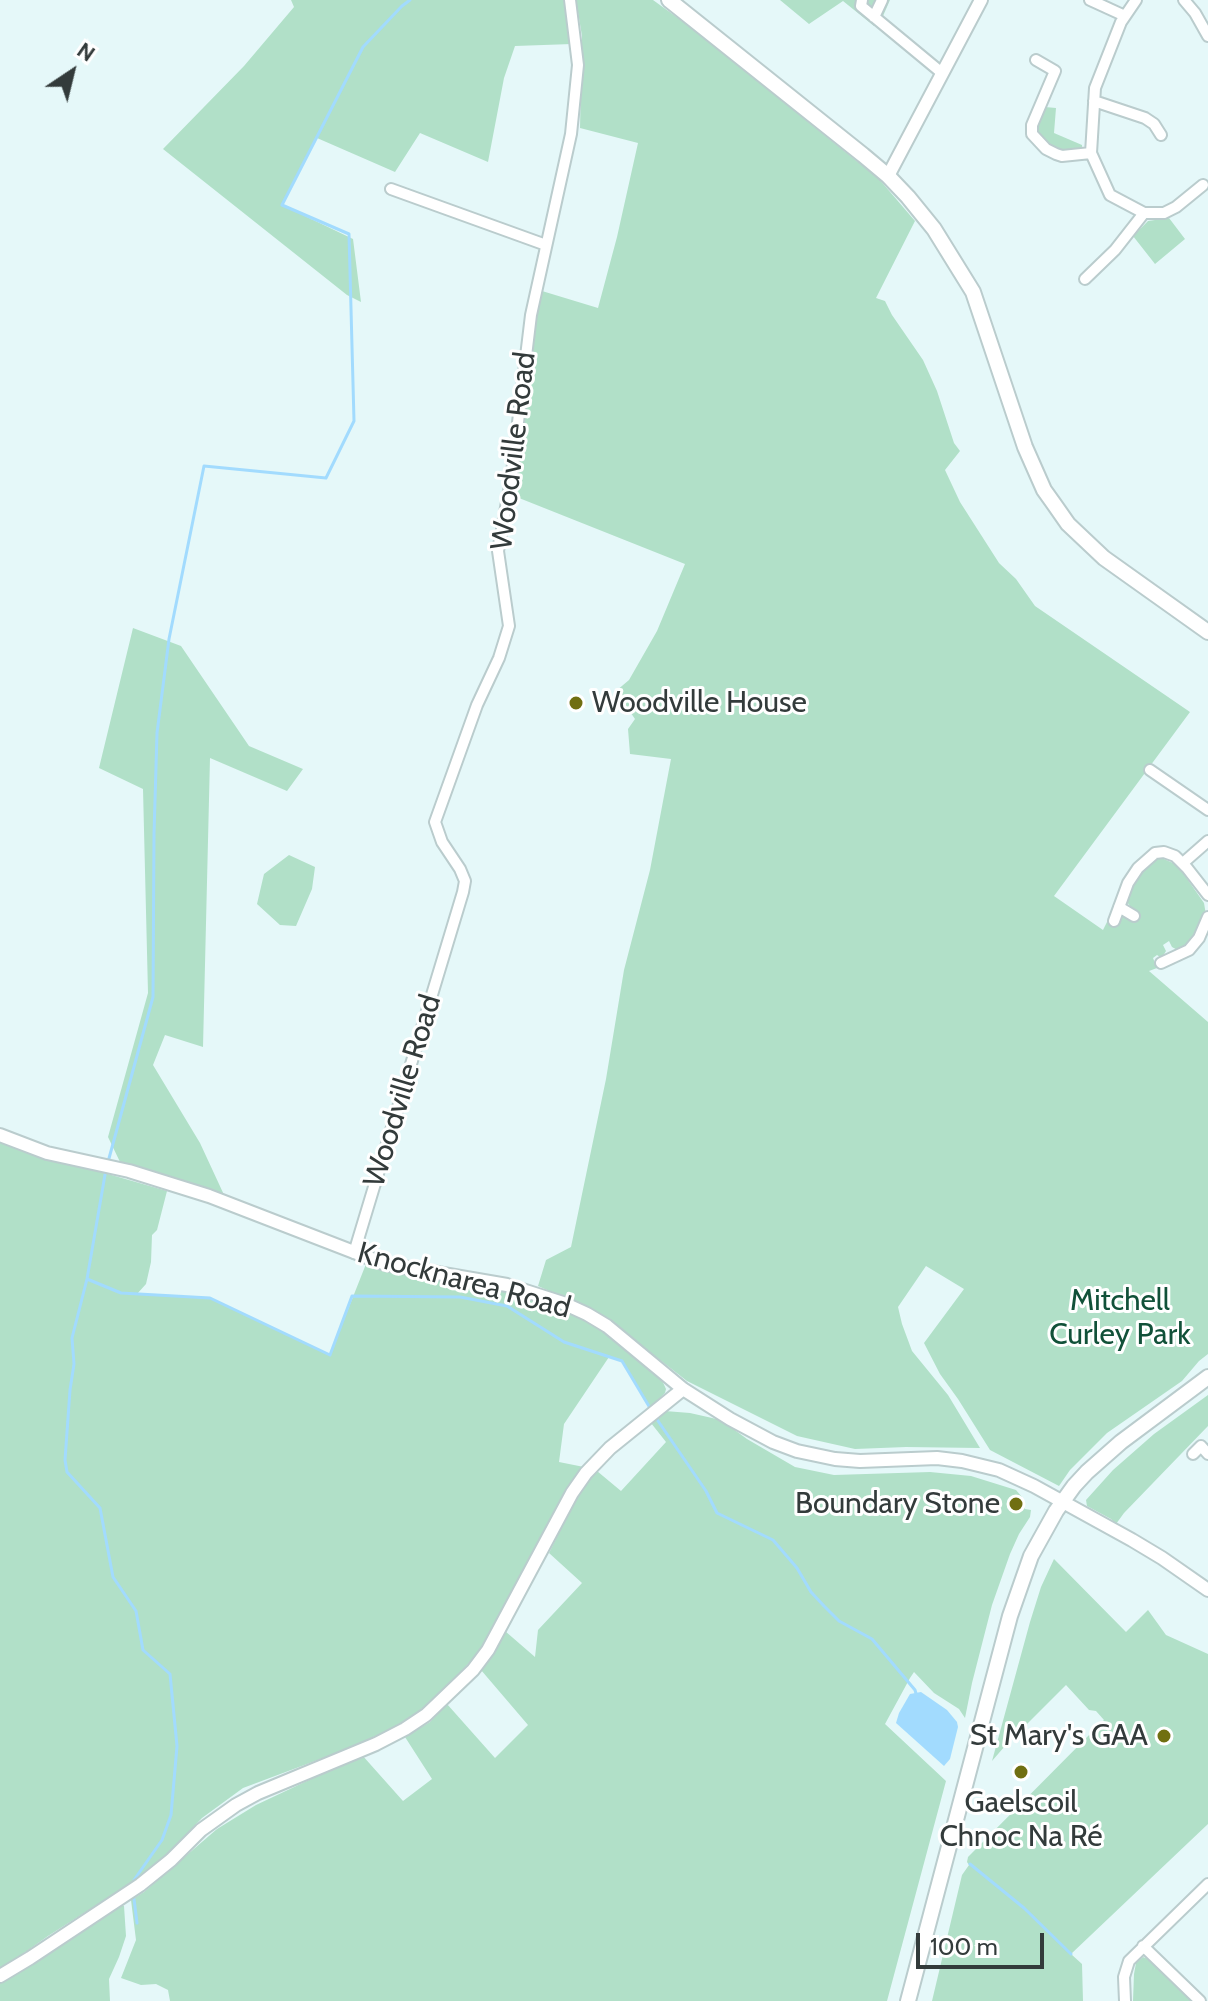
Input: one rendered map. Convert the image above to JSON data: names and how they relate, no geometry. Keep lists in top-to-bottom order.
{
  "streets": {
    "street": ["Woodville Road", "Knocknarea Road"]
  },
  "crossings": [
    ["Woodville Road", "Knocknarea Road"]
  ],
  "parks": ["Mitchell Curley Park"],
  "places": [
    "Woodville House",
    "Boundary Stone",
    "St Mary's GAA",
    "Gaelscoil Chnoc Na Ré"
  ],
  "scale_bar": "100 m",
  "north": "top right"
}
